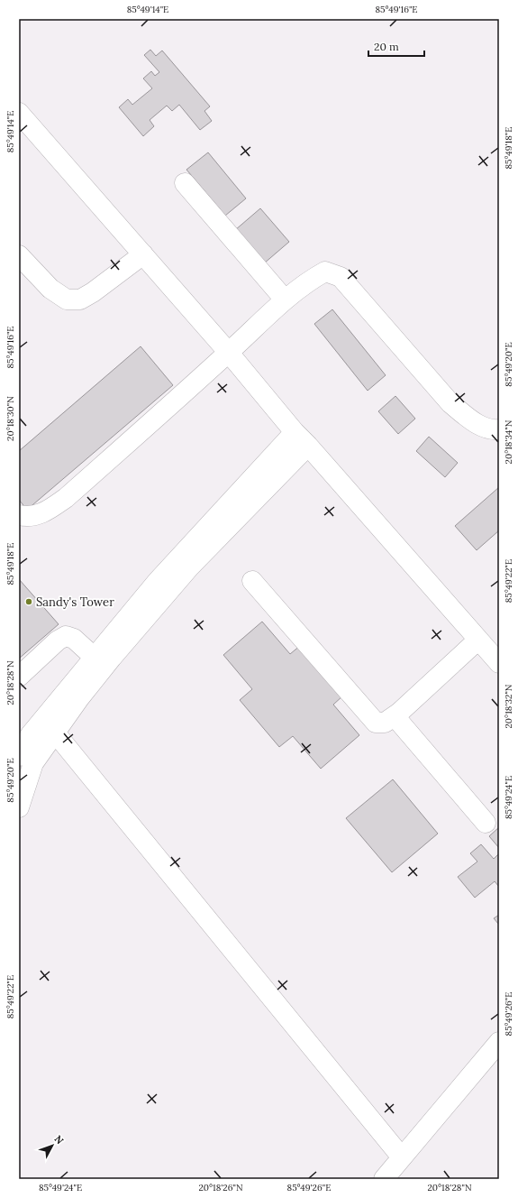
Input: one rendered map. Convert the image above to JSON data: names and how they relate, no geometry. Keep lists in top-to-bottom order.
{
  "places": ["Sandy's Tower"],
  "scale_bar": "20 m",
  "north": "top right",
  "coordinates": [
    "85°49'14\"E",
    "85°49'16\"E",
    "85°49'18\"E",
    "85°49'20\"E",
    "20°18'30\"N",
    "20°18'34\"N",
    "85°49'22\"E",
    "20°18'28\"N",
    "20°18'32\"N",
    "85°49'24\"E",
    "85°49'26\"E",
    "20°18'26\"N"
  ]
}
